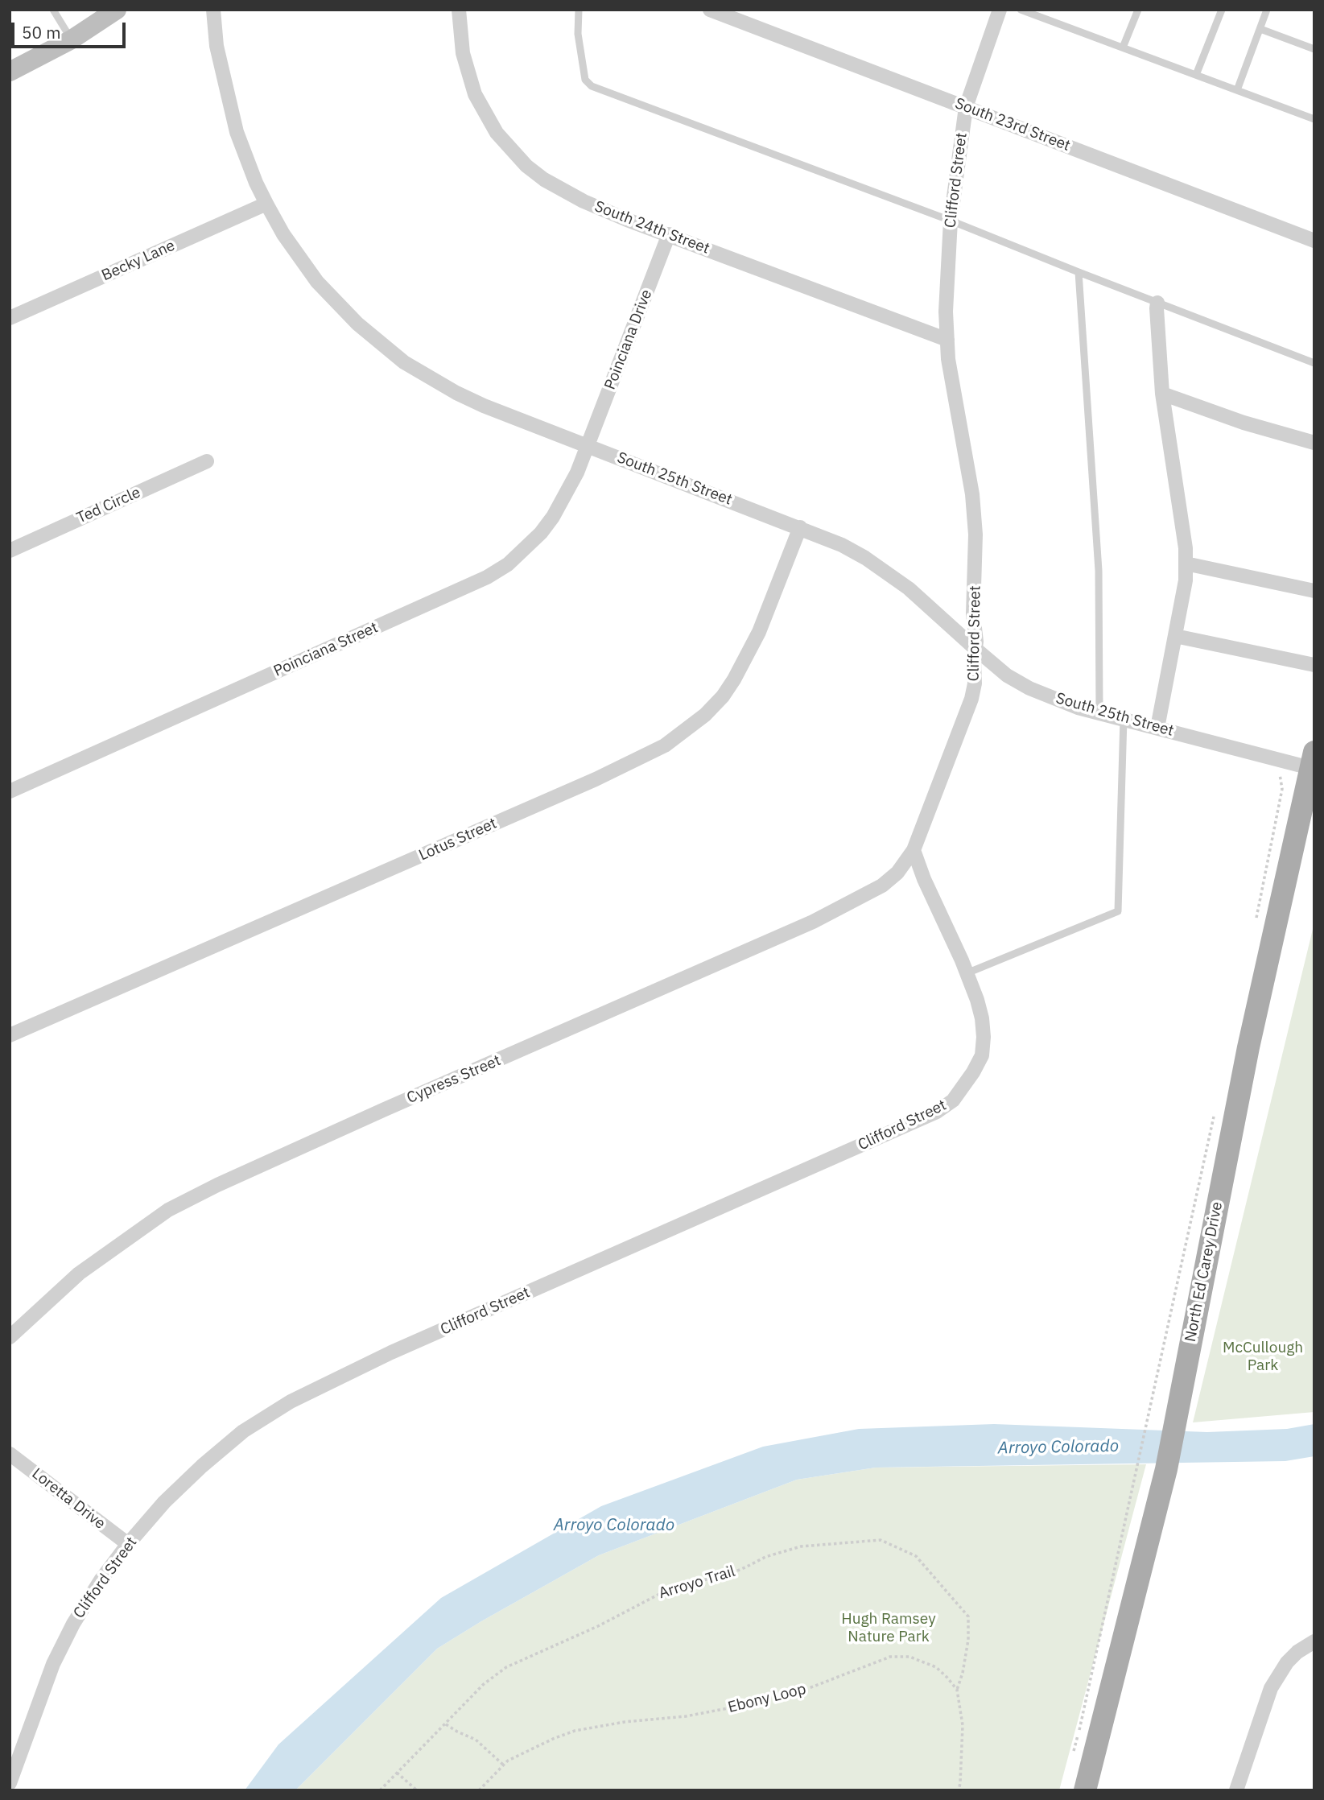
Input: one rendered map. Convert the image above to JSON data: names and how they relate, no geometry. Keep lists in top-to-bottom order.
{
  "streets": {
    "main road": ["North Ed Carey Drive"],
    "street": [
      "South 23rd Street",
      "Clifford Street",
      "South 24th Street",
      "Becky Lane",
      "Poinciana Drive",
      "South 25th Street",
      "Ted Circle",
      "Poinciana Street",
      "Lotus Street",
      "Cypress Street",
      "Loretta Drive"
    ],
    "path": ["Arroyo Trail", "Ebony Loop"]
  },
  "crossings": [
    ["South 23rd Street", "Clifford Street"],
    ["Clifford Street", "South 24th Street"],
    ["Clifford Street", "South 25th Street"],
    ["Clifford Street", "Cypress Street"],
    ["Clifford Street", "Loretta Drive"],
    ["South 24th Street", "Poinciana Drive"],
    ["Becky Lane", "South 25th Street"],
    ["Poinciana Drive", "South 25th Street"],
    ["Poinciana Drive", "Poinciana Street"],
    ["South 25th Street", "Poinciana Street"],
    ["South 25th Street", "Lotus Street"],
    ["South 25th Street", "North Ed Carey Drive"],
    ["Arroyo Trail", "Ebony Loop"]
  ],
  "water": ["Arroyo Colorado"],
  "parks": ["McCullough Park", "Hugh Ramsey Nature Park"],
  "scale_bar": "50 m"
}
